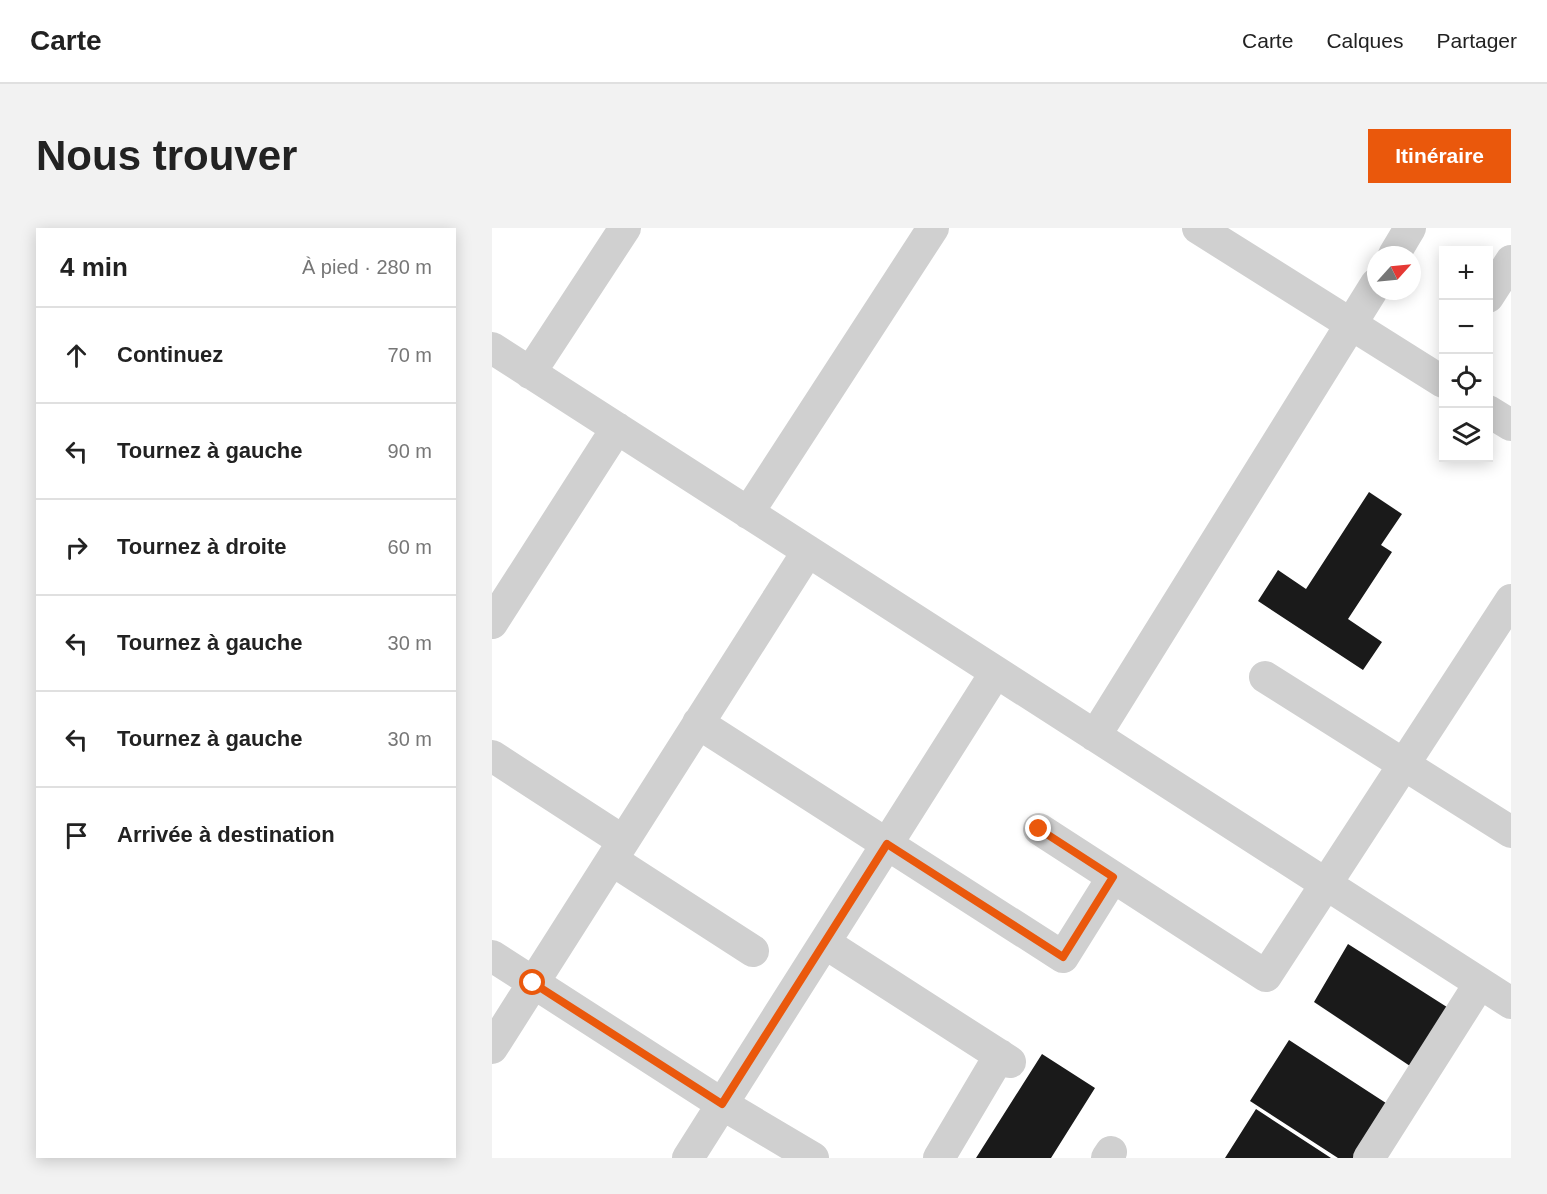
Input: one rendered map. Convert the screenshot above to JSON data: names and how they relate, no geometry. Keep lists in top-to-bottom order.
{
  "north": "top right",
  "page": {
    "header": "Carte",
    "nav": ["Carte", "Calques", "Partager"],
    "buttons": "Itinéraire",
    "title": "Nous trouver",
    "heading": ["4 min", "À pied · 280 m"],
    "map_buttons": ["+", "−"],
    "list": [
      ["Continuez", "70 m"],
      ["Tournez à gauche", "90 m"],
      ["Tournez à droite", "60 m"],
      ["Tournez à gauche", "30 m"],
      ["Tournez à gauche", "30 m"],
      "Arrivée à destination"
    ]
  }
}
